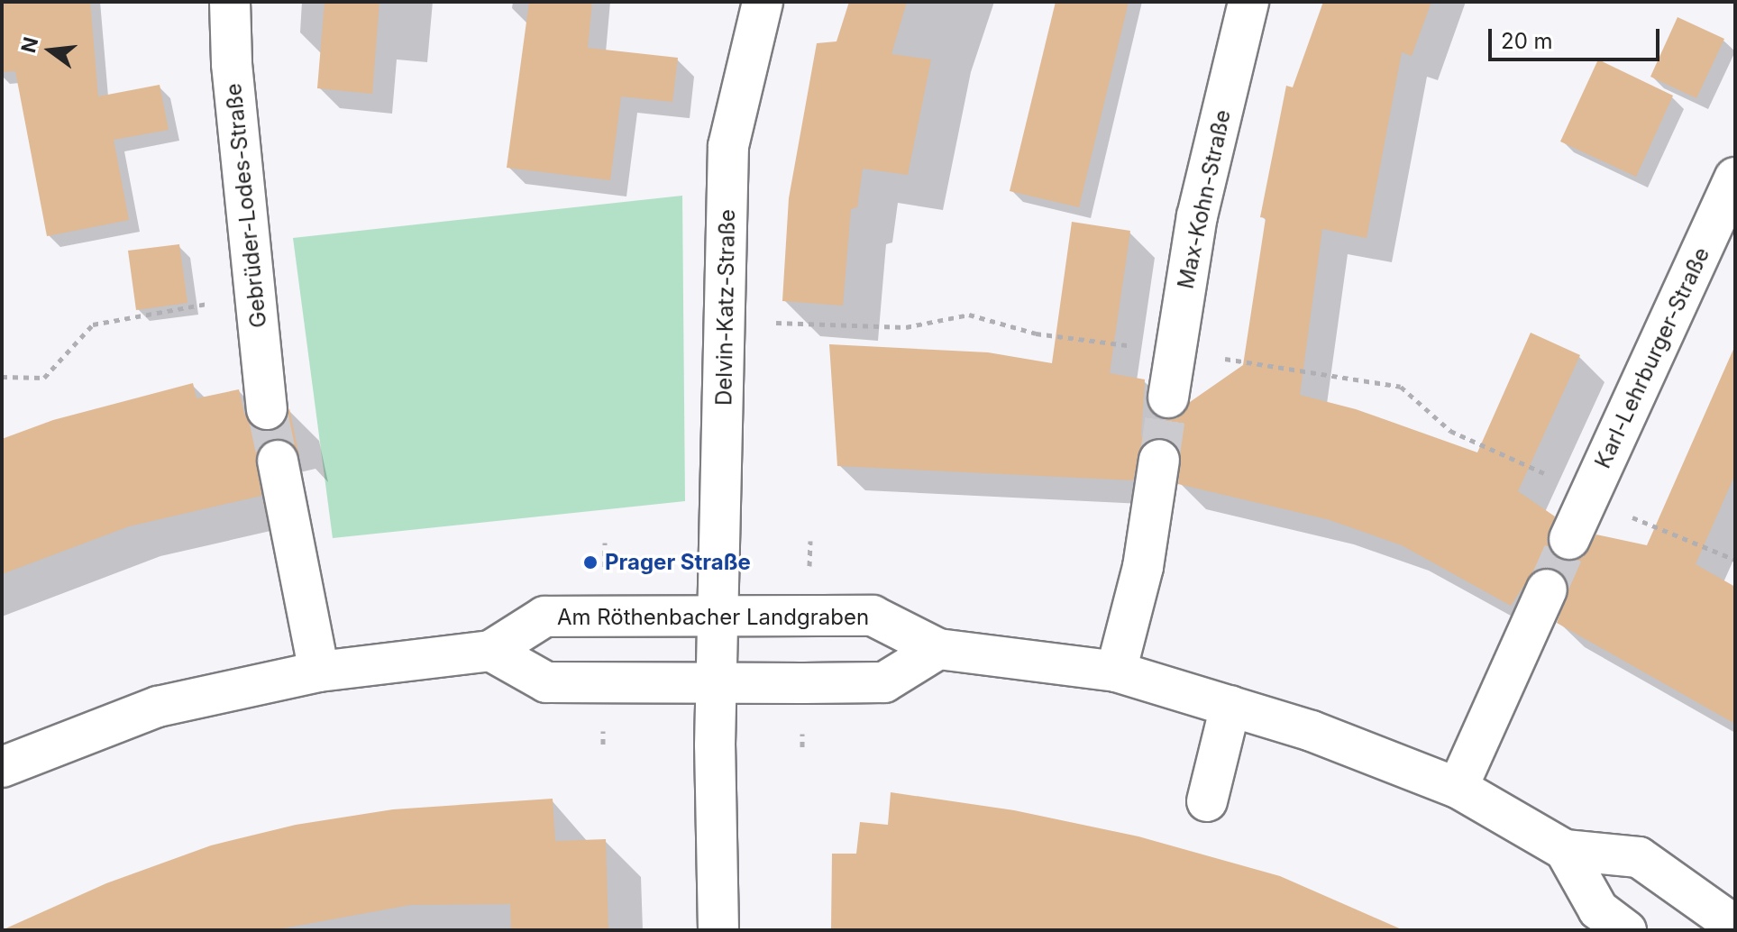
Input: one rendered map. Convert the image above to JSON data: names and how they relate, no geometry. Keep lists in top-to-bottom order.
{
  "streets": {
    "street": [
      "Max-Kohn-Straße",
      "Gebrüder-Lodes-Straße",
      "Delvin-Katz-Straße",
      "Karl-Lehrburger-Straße",
      "Am Röthenbacher Landgraben"
    ]
  },
  "crossings": [
    ["Delvin-Katz-Straße", "Am Röthenbacher Landgraben"]
  ],
  "places": ["Prager Straße"],
  "scale_bar": "20 m",
  "north": "left"
}
